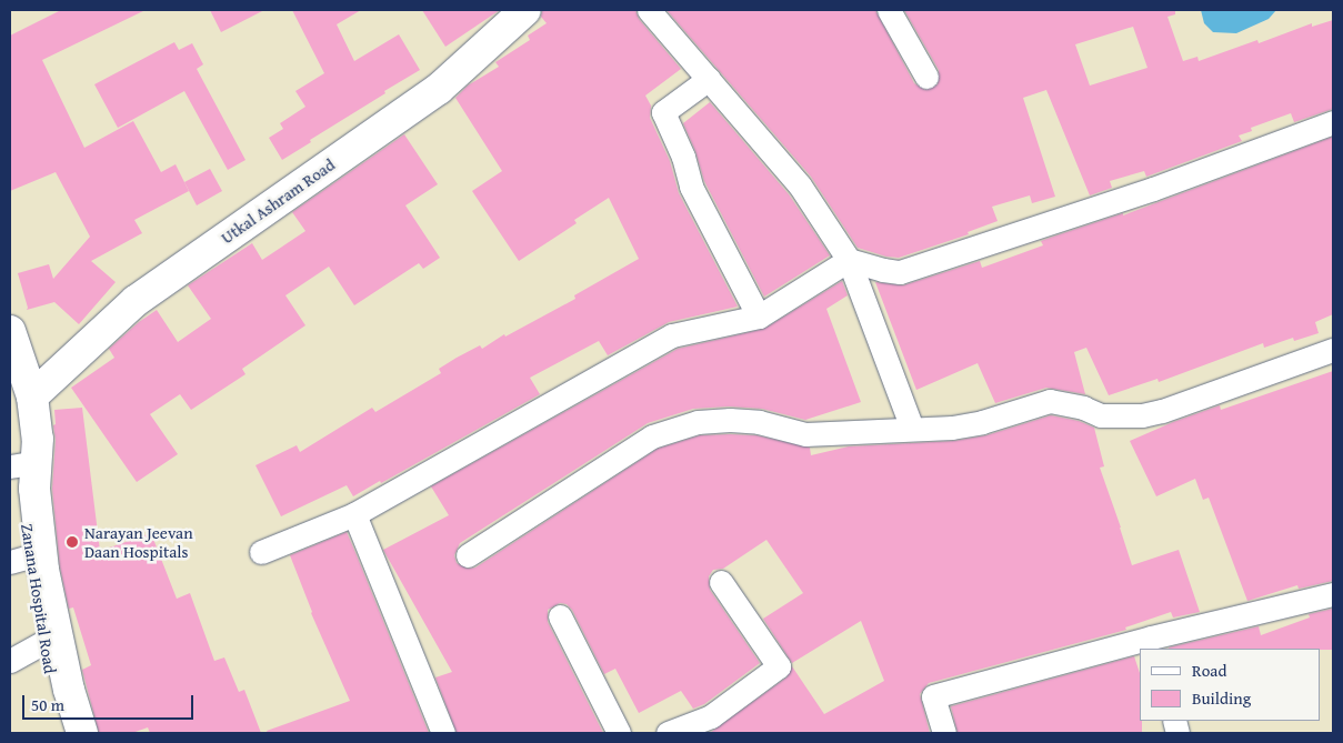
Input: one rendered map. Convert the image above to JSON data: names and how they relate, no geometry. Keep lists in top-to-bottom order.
{
  "streets": {
    "main road": ["Utkal Ashram Road", "Zanana Hospital Road"]
  },
  "crossings": [
    ["Utkal Ashram Road", "Zanana Hospital Road"]
  ],
  "places": ["Narayan Jeevan Daan Hospitals"],
  "legend": ["Road", "Building"],
  "scale_bar": "50 m"
}
